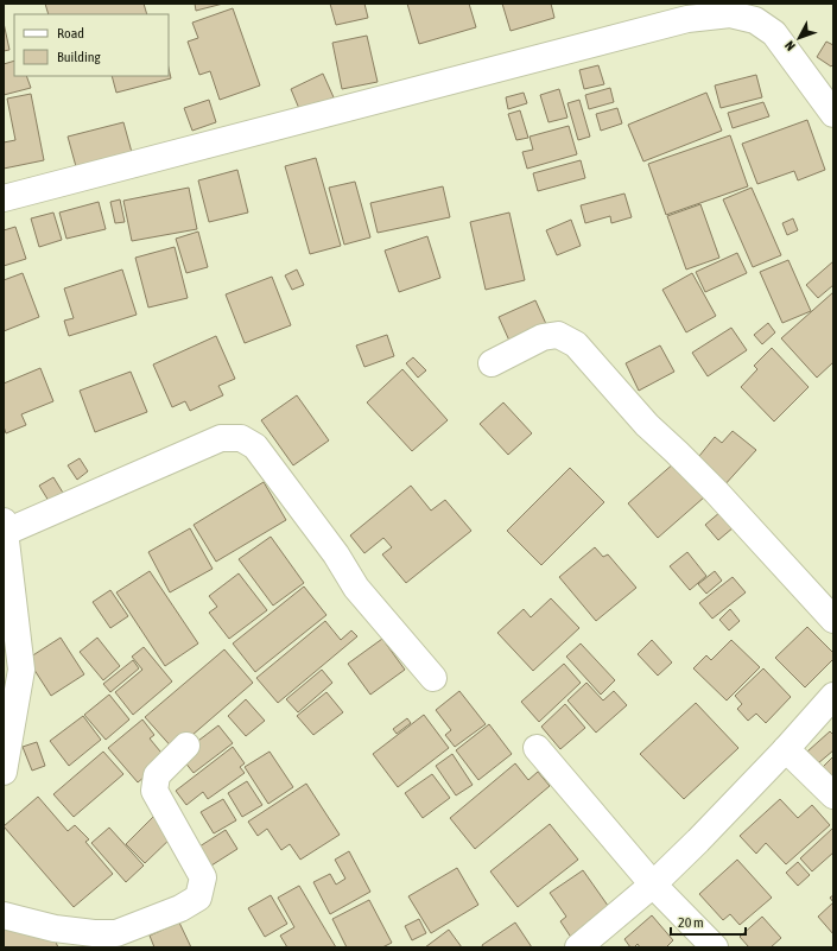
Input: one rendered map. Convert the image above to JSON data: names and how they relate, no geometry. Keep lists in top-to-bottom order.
{
  "legend": ["Road", "Building"],
  "scale_bar": "20 m",
  "north": "bottom left"
}
